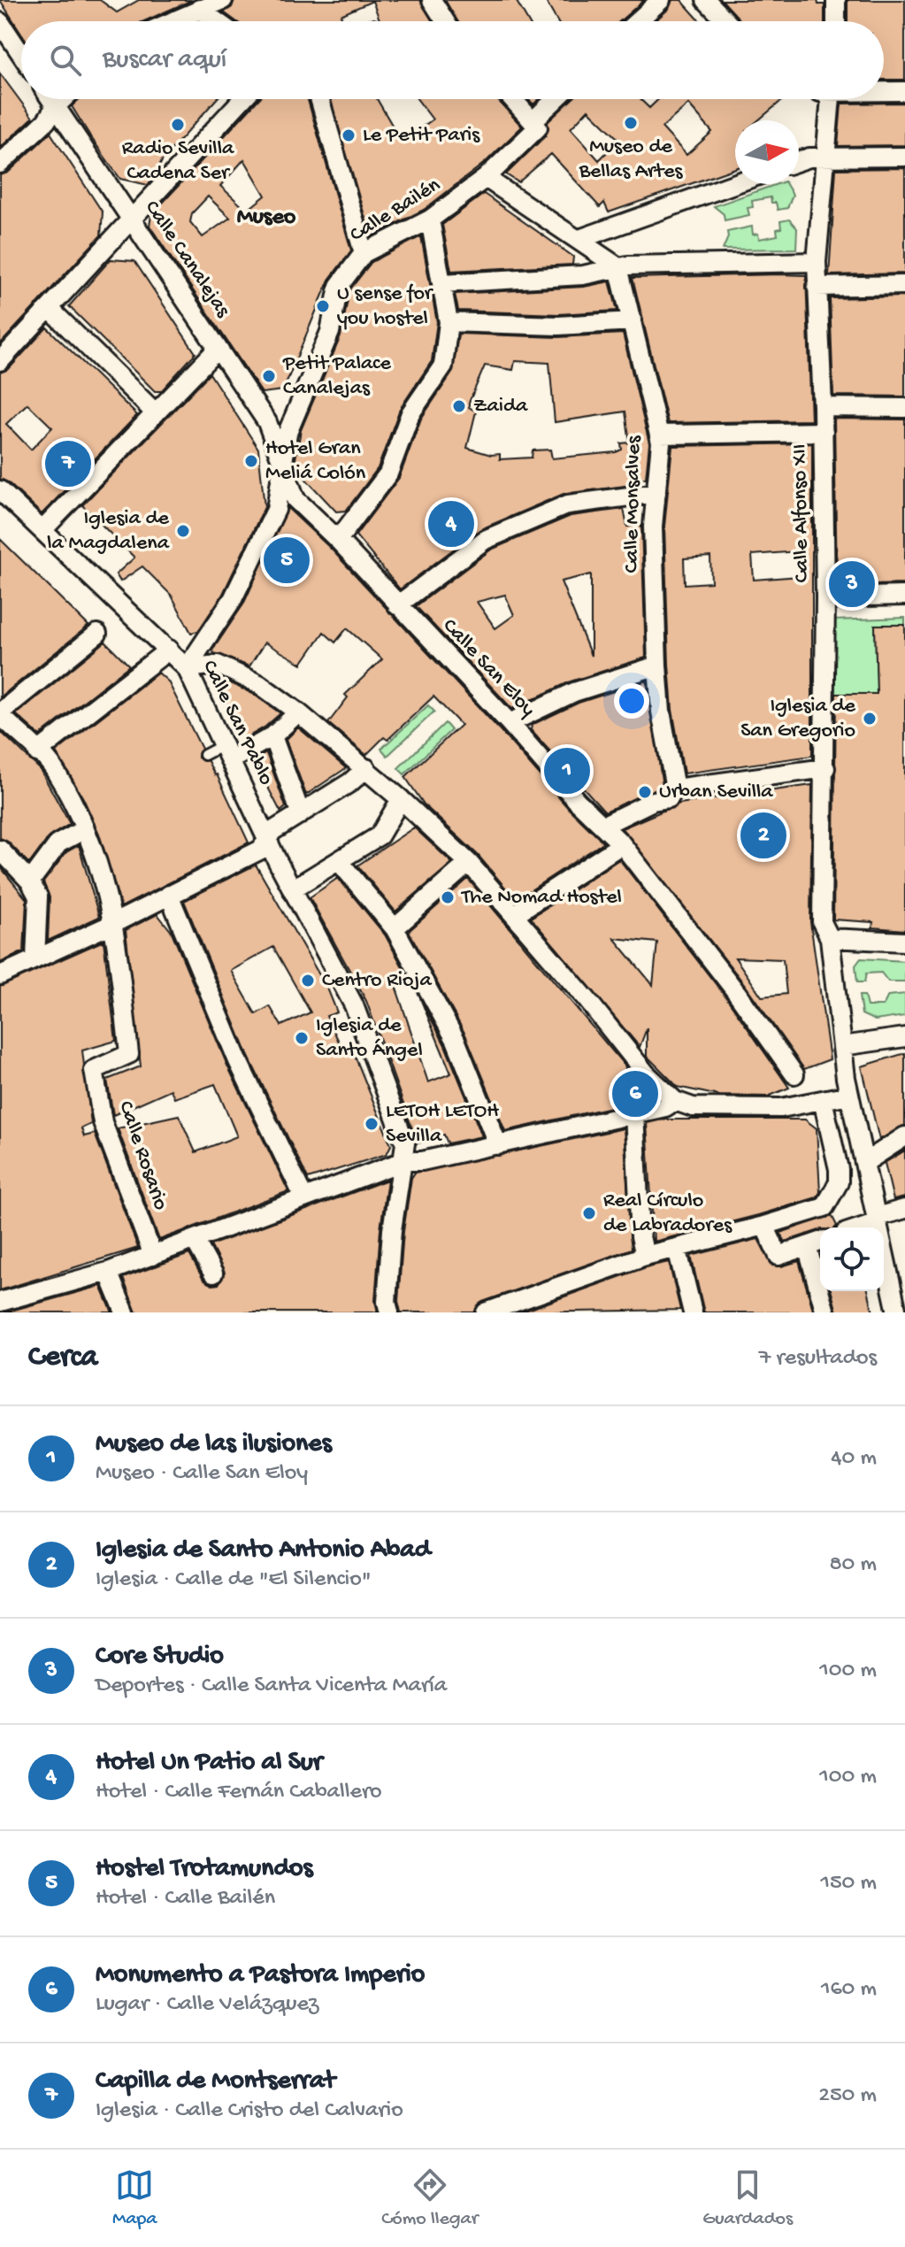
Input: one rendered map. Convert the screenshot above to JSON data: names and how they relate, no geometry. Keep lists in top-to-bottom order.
{
  "streets": {
    "street": [
      "Calle Bailén",
      "Calle Canalejas",
      "Calle Monsalves",
      "Calle Alfonso XII",
      "Calle San Eloy",
      "Calle San Pablo",
      "Calle Rosario"
    ]
  },
  "crossings": [
    ["Calle Bailén", "Calle Canalejas"],
    ["Calle Bailén", "Calle San Eloy"],
    ["Calle Bailén", "Calle San Pablo"],
    ["Calle Canalejas", "Calle San Eloy"]
  ],
  "districts": ["Museo"],
  "places": [
    "Museo de Bellas Artes",
    "Radio Sevilla Cadena Ser",
    "Le Petit Paris",
    "U sense for you hostel",
    "Petit Palace Canalejas",
    "Zaida",
    "Hotel Gran Meliá Colón",
    "Iglesia de la Magdalena",
    "Iglesia de San Gregorio",
    "Urban Sevilla",
    "The Nomad Hostel",
    "Centro Rioja",
    "Iglesia de Santo Ángel",
    "LETOH LETOH Sevilla",
    "Real Círculo de Labradores"
  ],
  "north": "right",
  "page": {
    "search": "Buscar aquí",
    "pins": [
      "7",
      "4",
      "5",
      "3",
      "1",
      "2",
      "6"
    ],
    "heading": ["Cerca", "7 resultados"],
    "list": [
      {
        "mark": "1",
        "name": "Museo de las ilusiones",
        "note": "Museo · Calle San Eloy",
        "value": "40 m"
      },
      {
        "mark": "2",
        "name": "Iglesia de Santo Antonio Abad",
        "note": "Iglesia · Calle de \"El Silencio\"",
        "value": "80 m"
      },
      {
        "mark": "3",
        "name": "Core Studio",
        "note": "Deportes · Calle Santa Vicenta María",
        "value": "100 m"
      },
      {
        "mark": "4",
        "name": "Hotel Un Patio al Sur",
        "note": "Hotel · Calle Fernán Caballero",
        "value": "100 m"
      },
      {
        "mark": "5",
        "name": "Hostel Trotamundos",
        "note": "Hotel · Calle Bailén",
        "value": "150 m"
      },
      {
        "mark": "6",
        "name": "Monumento a Pastora Imperio",
        "note": "Lugar · Calle Velázquez",
        "value": "160 m"
      },
      {
        "mark": "7",
        "name": "Capilla de Montserrat",
        "note": "Iglesia · Calle Cristo del Calvario",
        "value": "250 m"
      }
    ],
    "nav": ["Mapa", "Cómo llegar", "Guardados"]
  }
}
